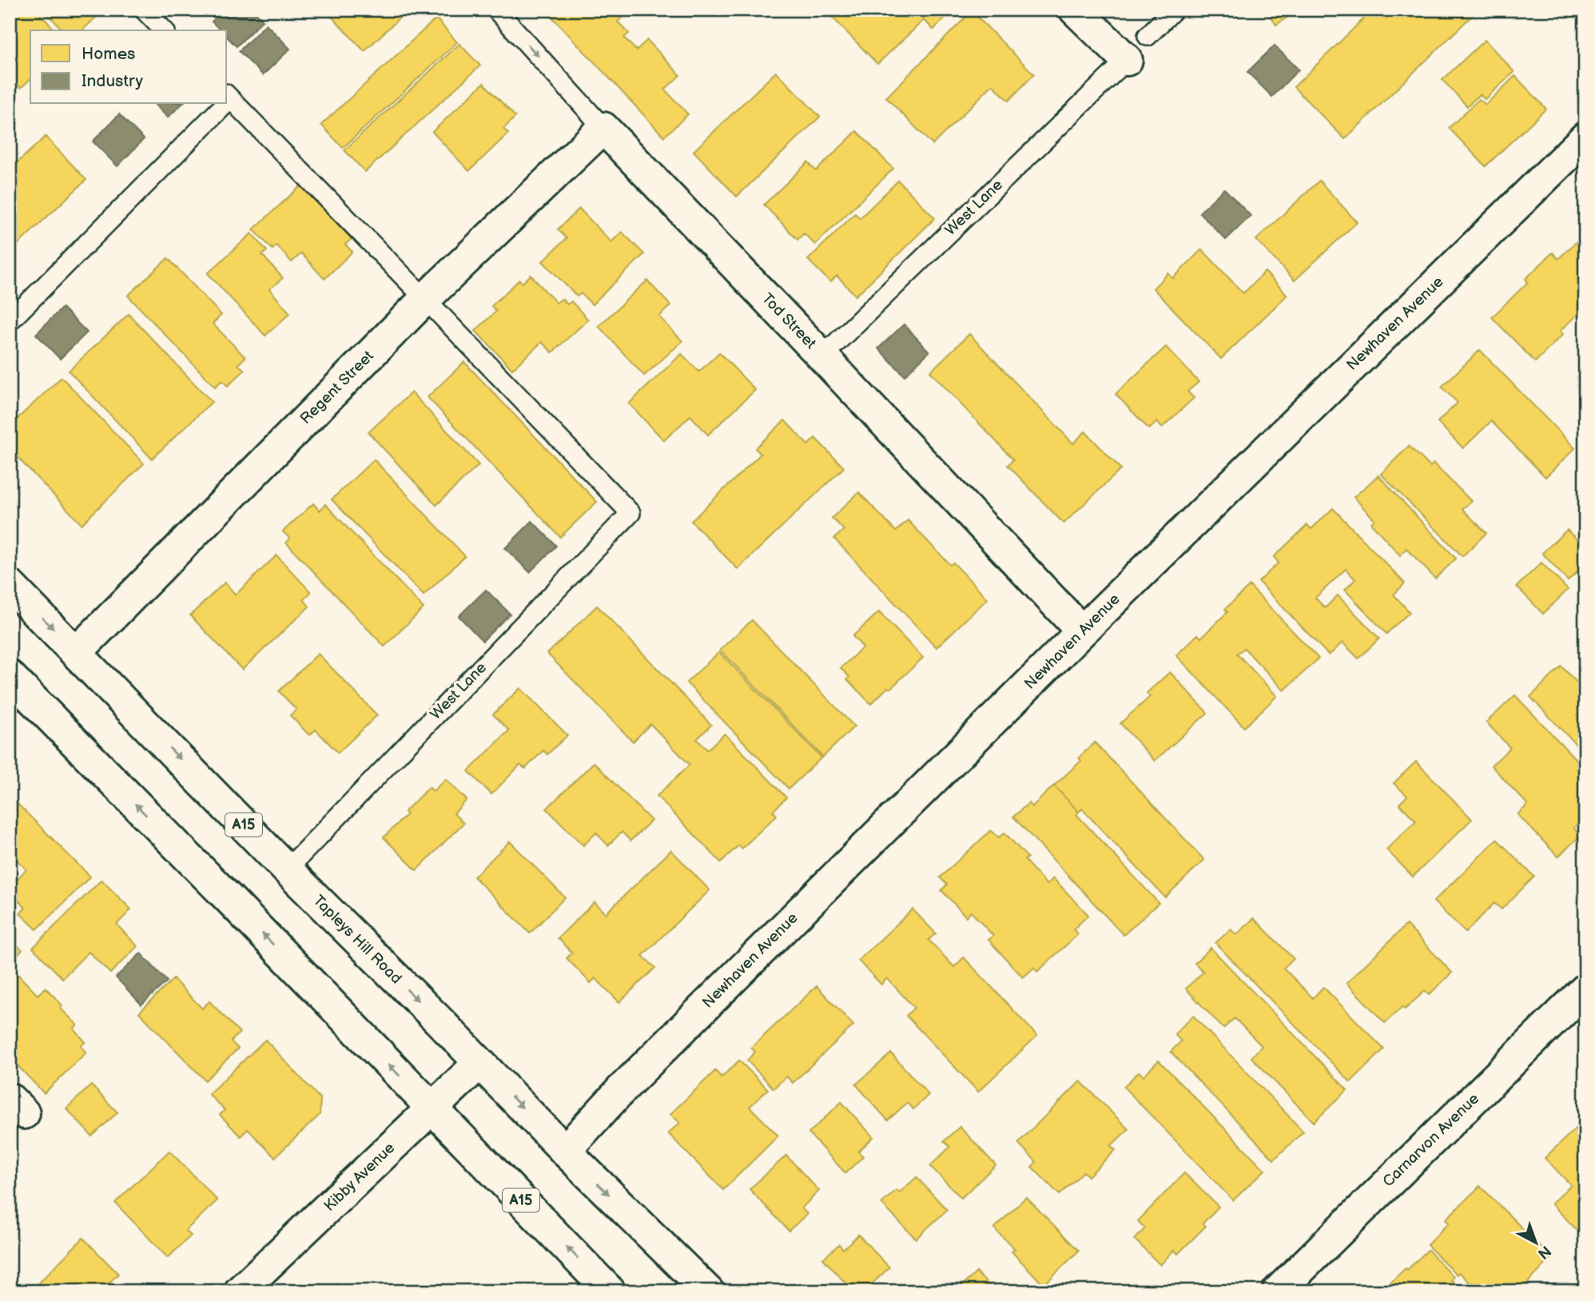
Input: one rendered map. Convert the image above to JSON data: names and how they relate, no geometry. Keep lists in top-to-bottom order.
{
  "streets": {
    "street": [
      "Tod Street",
      "Newhaven Avenue",
      "Regent Street",
      "A15",
      "Tapleys Hill Road",
      "Carnarvon Avenue",
      "Kibby Avenue"
    ],
    "lane": ["West Lane"]
  },
  "crossings": [
    ["West Lane", "Tod Street"],
    ["West Lane", "Regent Street"],
    ["West Lane", "Tapleys Hill Road"],
    ["Tod Street", "Newhaven Avenue"],
    ["Tod Street", "Regent Street"],
    ["Newhaven Avenue", "Tapleys Hill Road"],
    ["Regent Street", "Tapleys Hill Road"],
    ["A15", "Kibby Avenue"],
    ["Tapleys Hill Road", "Kibby Avenue"]
  ],
  "legend": ["Homes", "Industry"],
  "north": "bottom right"
}
